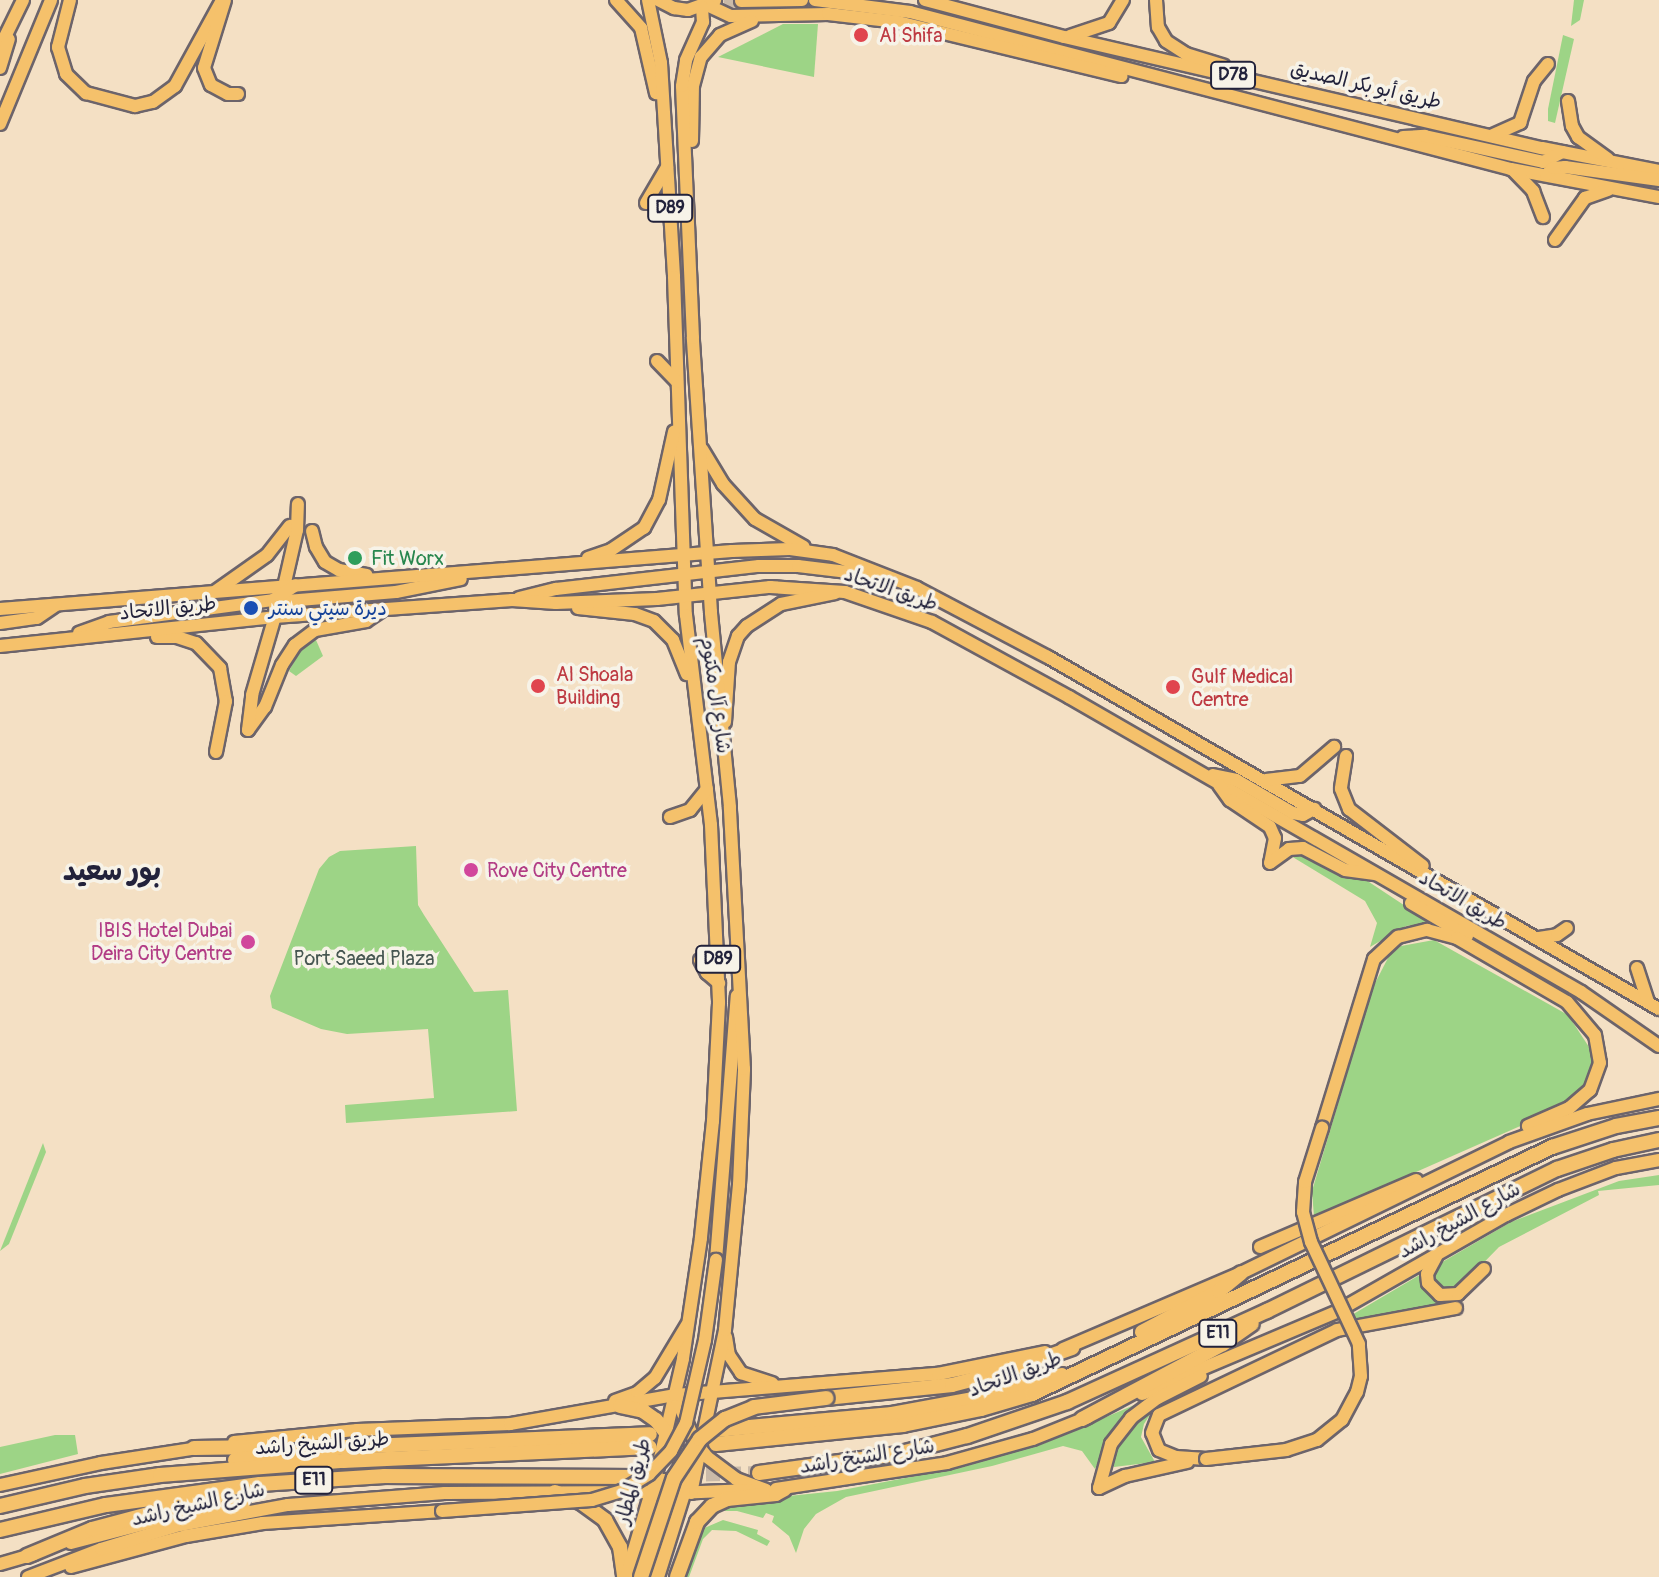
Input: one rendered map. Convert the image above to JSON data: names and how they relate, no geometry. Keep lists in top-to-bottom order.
{
  "streets": {
    "highway": [
      "D89",
      "طريق الاتحاد",
      "E11",
      "طريق الشيخ راشد",
      "طريق المطار"
    ],
    "main road": [
      "D78",
      "طريق أبو بكر الصديق",
      "شارع آل مكتوم",
      "شارع الشيخ راشد"
    ]
  },
  "crossings": [
    ["D78", "شارع آل مكتوم"],
    ["D89", "شارع آل مكتوم"],
    ["D89", "شارع الشيخ راشد"],
    ["طريق الاتحاد", "شارع آل مكتوم"],
    ["شارع آل مكتوم", "طريق المطار"],
    ["شارع الشيخ راشد", "طريق المطار"]
  ],
  "districts": ["بور سعيد"],
  "parks": ["Port Saeed Plaza"],
  "places": [
    "Al Shifa",
    "Fit Worx",
    "ديرة سيتي سنتر",
    "Al Shoala Building",
    "Gulf Medical Centre",
    "Rove City Centre",
    "IBIS Hotel Dubai Deira City Centre"
  ]
}
